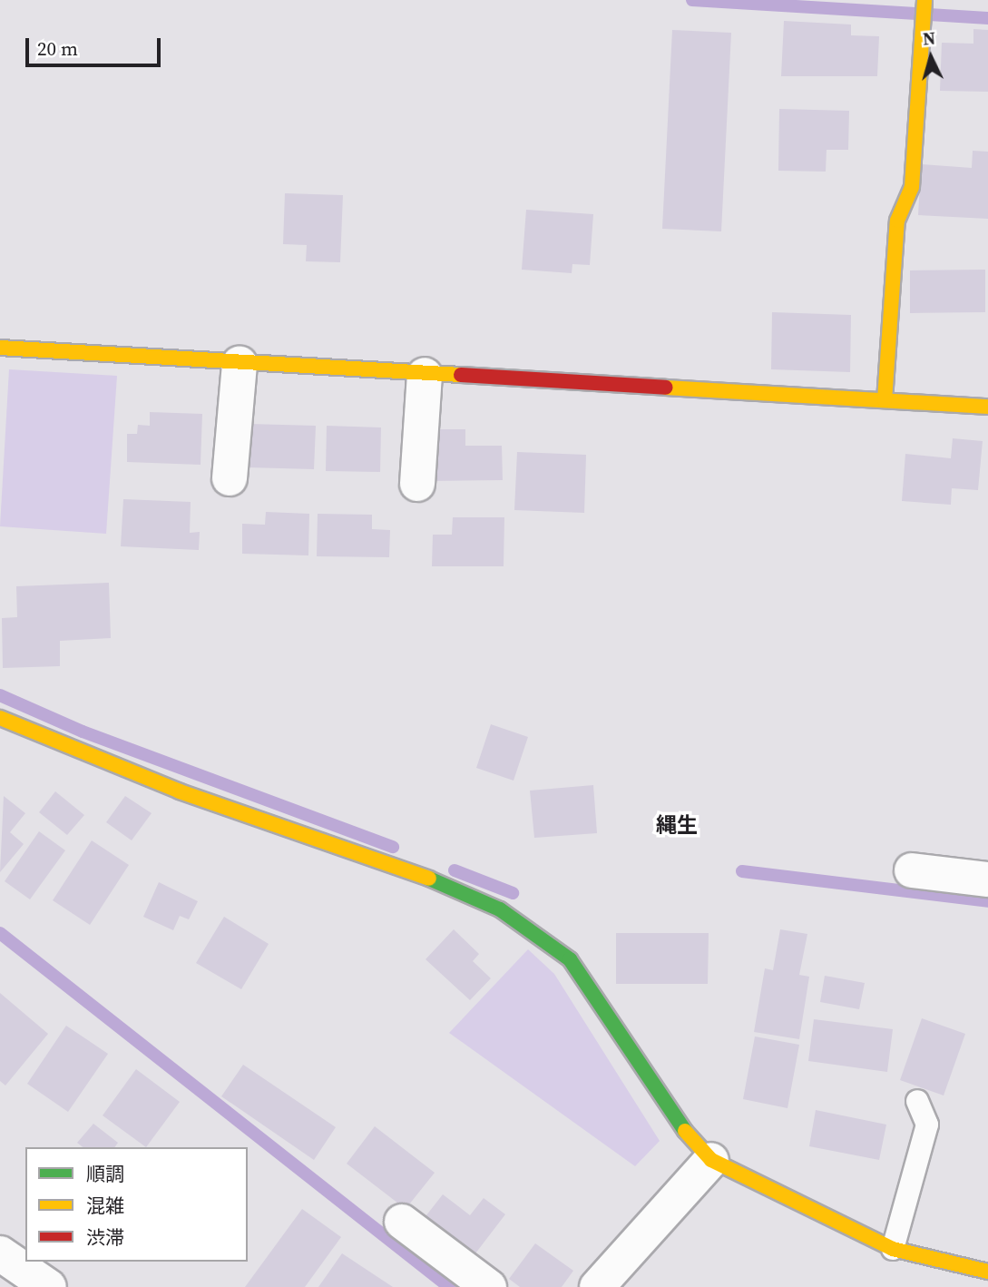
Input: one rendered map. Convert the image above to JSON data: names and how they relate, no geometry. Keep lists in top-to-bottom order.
{
  "districts": ["縄生"],
  "legend": ["順調", "混雑", "渋滞"],
  "scale_bar": "20 m",
  "north": "top"
}
